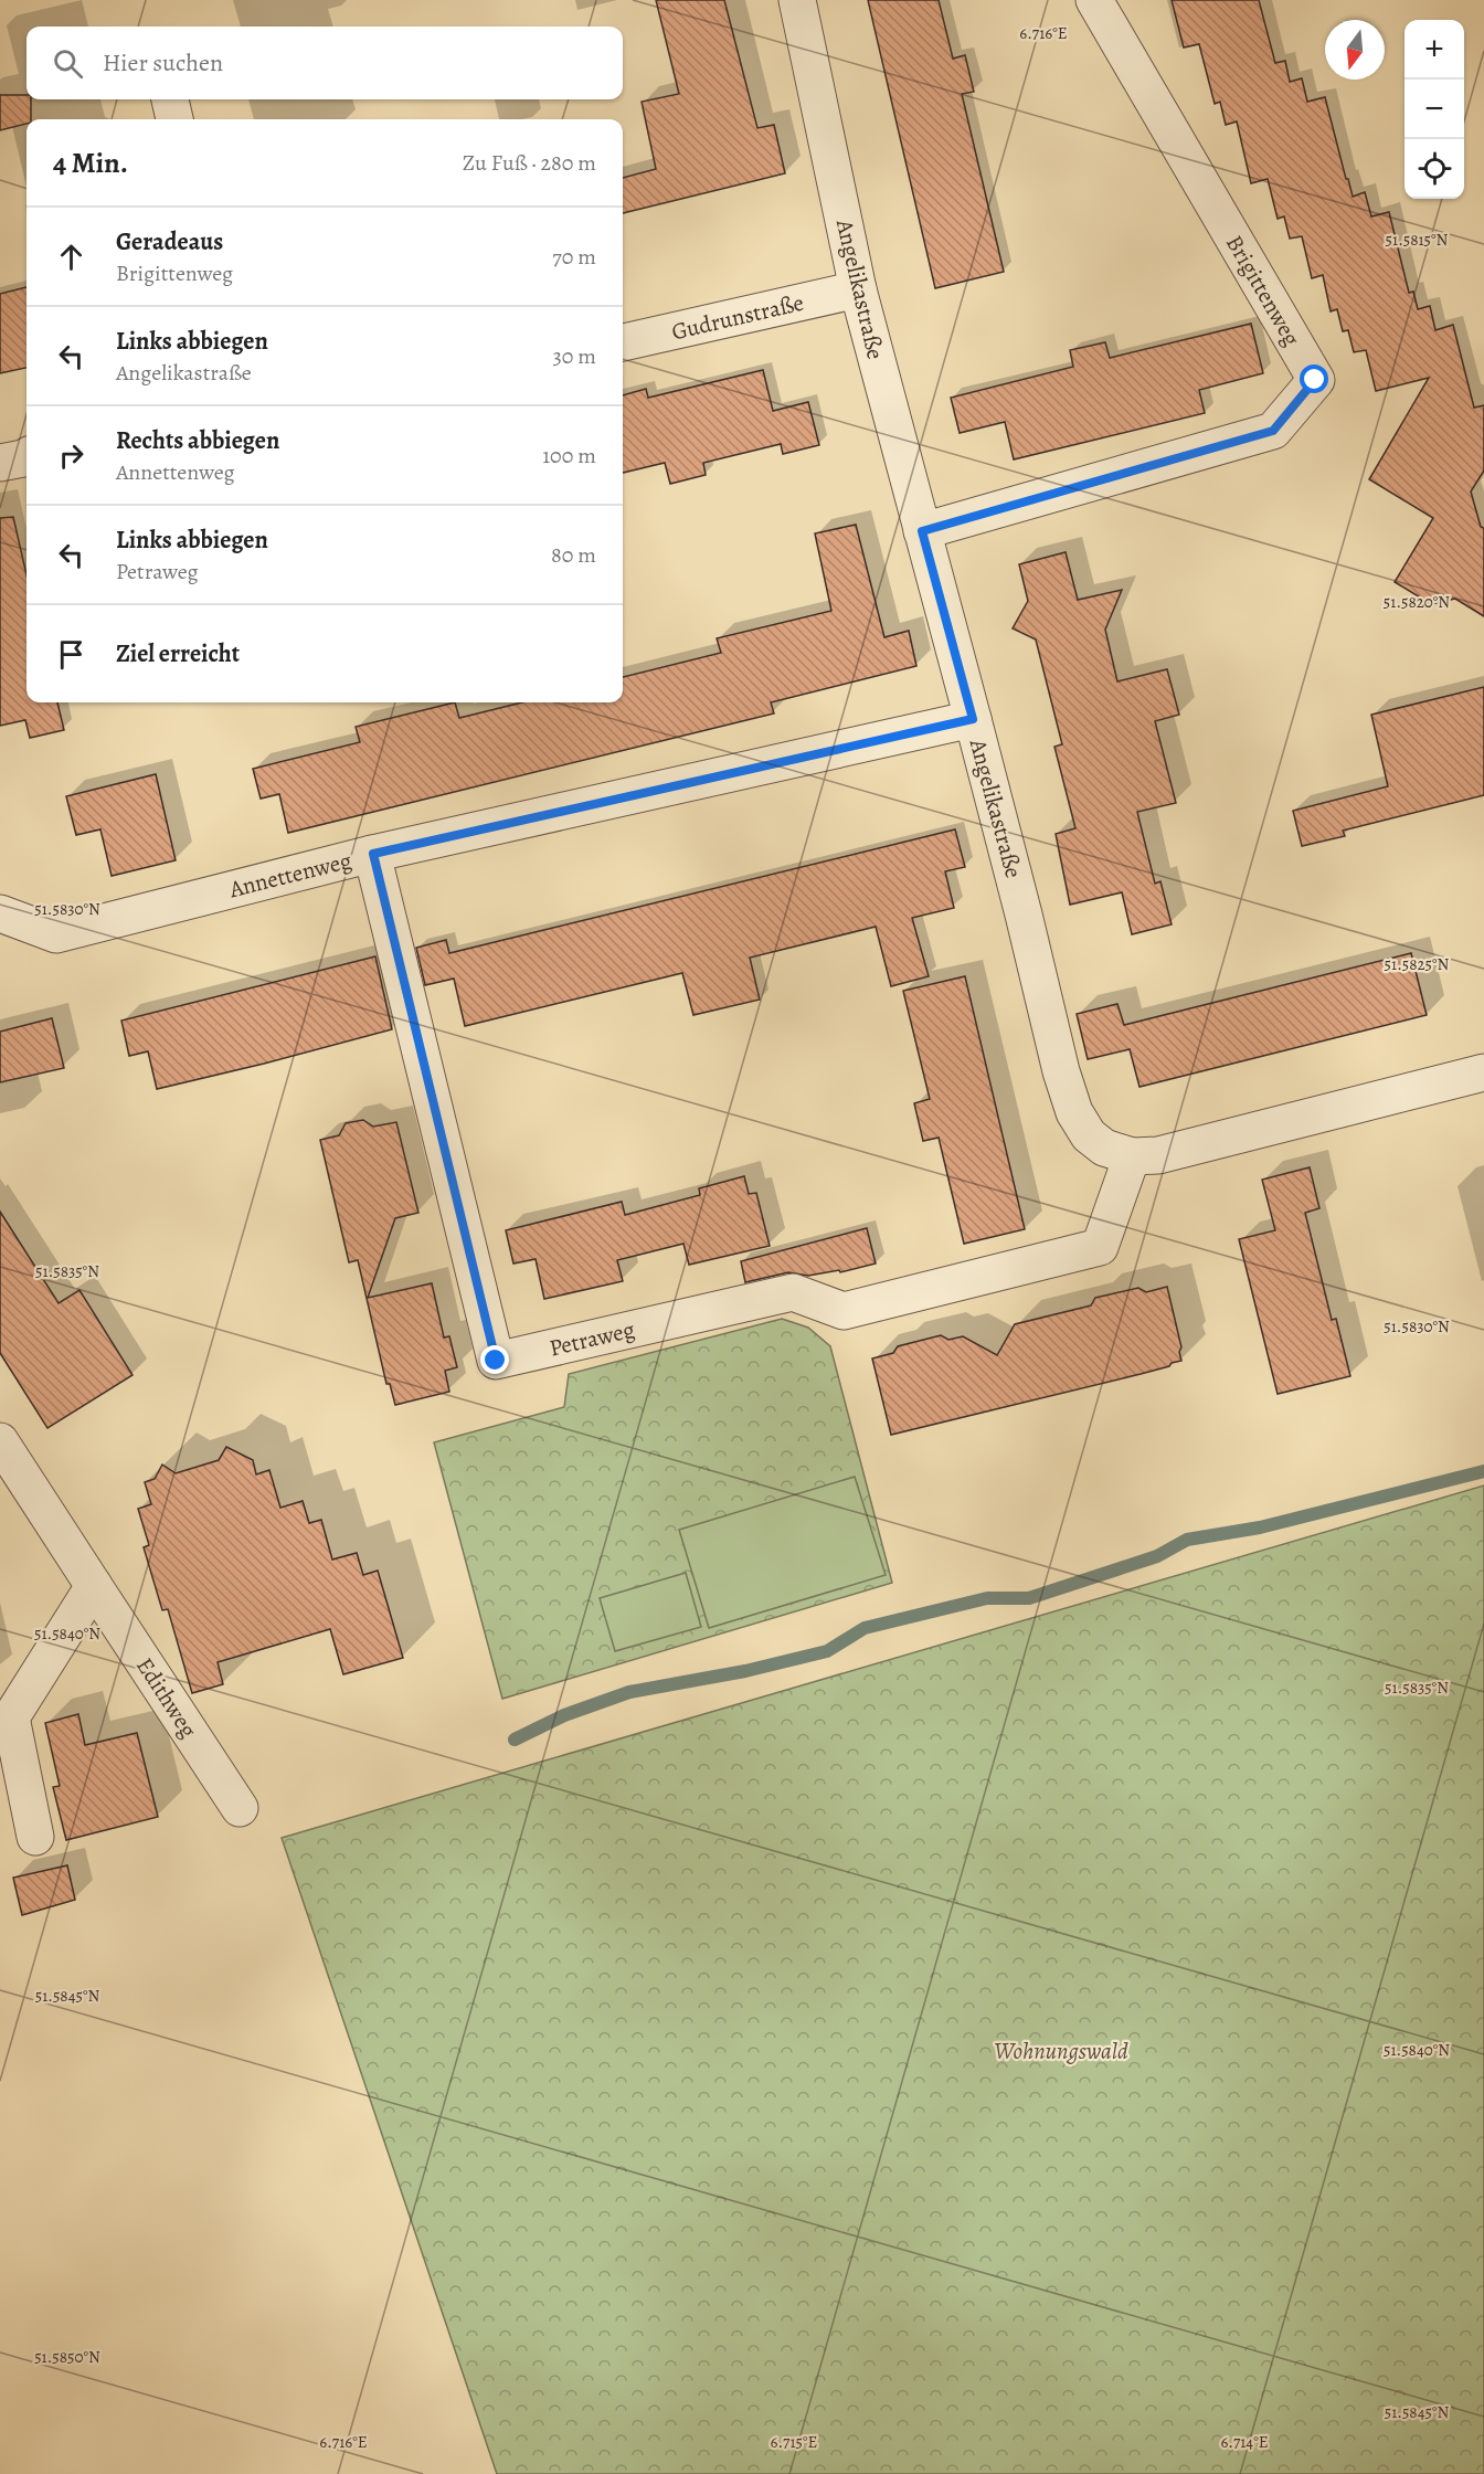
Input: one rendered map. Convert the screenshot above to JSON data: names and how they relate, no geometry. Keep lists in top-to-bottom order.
{
  "streets": {
    "street": [
      "Angelikastraße",
      "Brigittenweg",
      "Gudrunstraße",
      "Annettenweg",
      "Petraweg",
      "Edithweg"
    ]
  },
  "crossings": [
    ["Angelikastraße", "Brigittenweg"],
    ["Angelikastraße", "Gudrunstraße"],
    ["Angelikastraße", "Annettenweg"],
    ["Angelikastraße", "Petraweg"],
    ["Annettenweg", "Petraweg"]
  ],
  "parks": ["Wohnungswald"],
  "north": "bottom",
  "page": {
    "map_buttons": ["+", "−"],
    "search": "Hier suchen",
    "heading": ["4 Min.", "Zu Fuß · 280 m"],
    "list": [
      ["Geradeaus", "Brigittenweg", "70 m"],
      ["Links abbiegen", "Angelikastraße", "30 m"],
      ["Rechts abbiegen", "Annettenweg", "100 m"],
      ["Links abbiegen", "Petraweg", "80 m"],
      "Ziel erreicht"
    ]
  },
  "coordinates": [
    "6.716°E",
    "51.5815°N",
    "51.5820°N",
    "51.5830°N",
    "51.5825°N",
    "51.5835°N",
    "51.5840°N",
    "51.5845°N",
    "51.5850°N",
    "6.715°E",
    "6.714°E"
  ]
}
